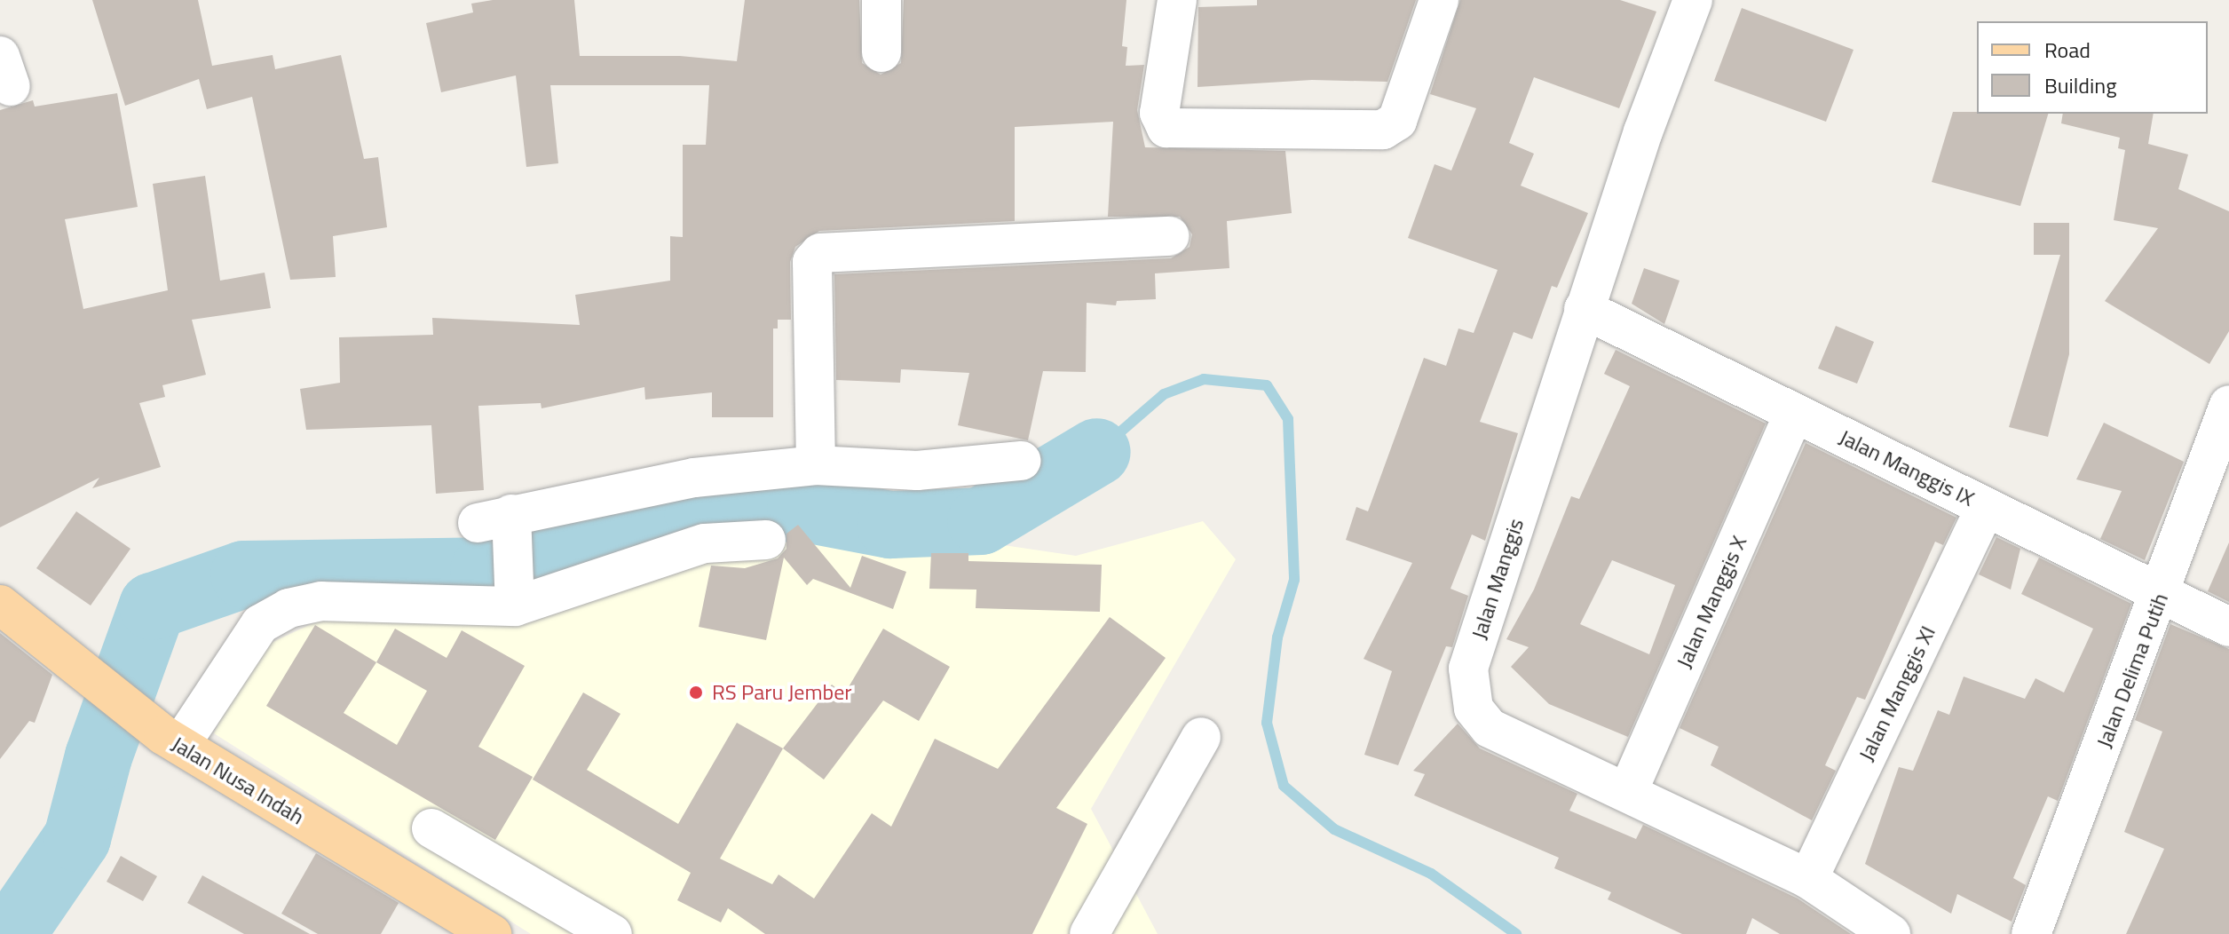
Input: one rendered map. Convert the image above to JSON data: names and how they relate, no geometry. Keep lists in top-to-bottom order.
{
  "streets": {
    "main road": ["Jalan Nusa Indah"],
    "street": [
      "Jalan Manggis IX",
      "Jalan Manggis",
      "Jalan Manggis X",
      "Jalan Delima Putih",
      "Jalan Manggis XI"
    ]
  },
  "crossings": [
    ["Jalan Manggis IX", "Jalan Manggis"],
    ["Jalan Manggis IX", "Jalan Manggis X"],
    ["Jalan Manggis IX", "Jalan Delima Putih"],
    ["Jalan Manggis IX", "Jalan Manggis XI"],
    ["Jalan Manggis", "Jalan Manggis X"],
    ["Jalan Manggis", "Jalan Manggis XI"]
  ],
  "places": ["RS Paru Jember"],
  "legend": ["Road", "Building"]
}
